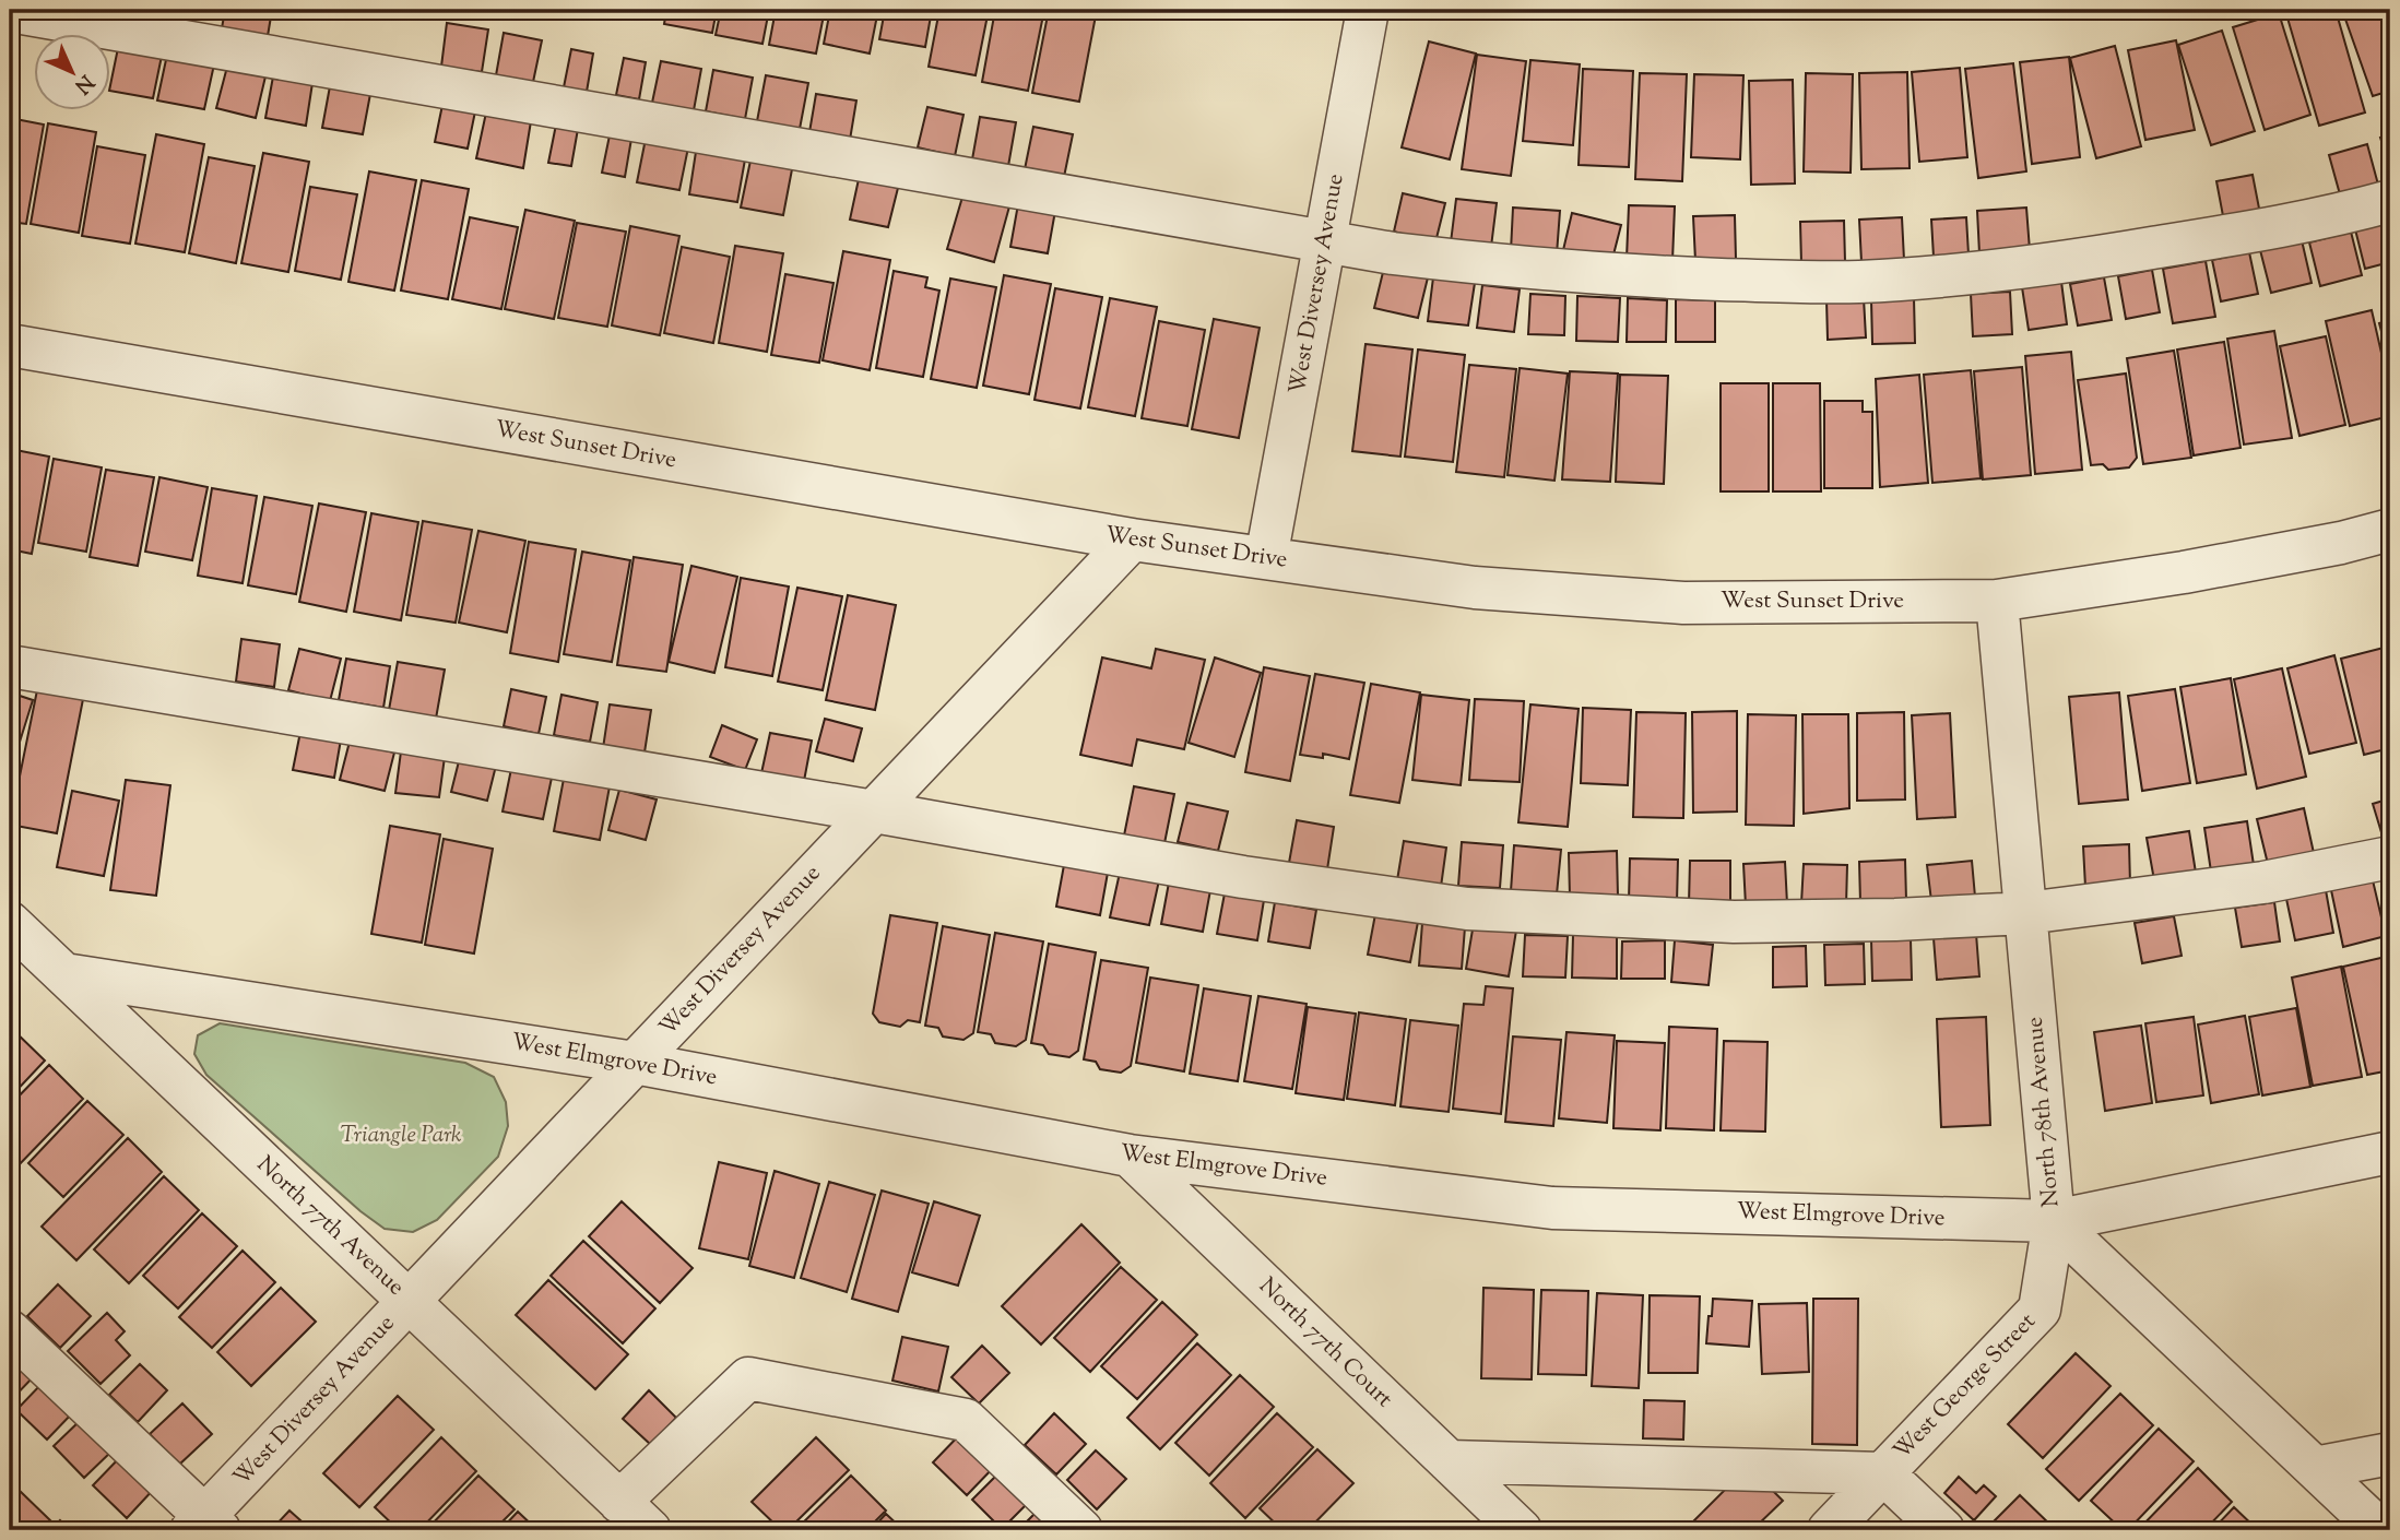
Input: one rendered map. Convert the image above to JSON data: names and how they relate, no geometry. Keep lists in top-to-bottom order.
{
  "streets": {
    "street": [
      "West Diversey Avenue",
      "West Sunset Drive",
      "West Elmgrove Drive",
      "North 78th Avenue",
      "North 77th Avenue",
      "North 77th Court",
      "West George Street"
    ]
  },
  "crossings": [
    ["West Diversey Avenue", "West Sunset Drive"],
    ["West Diversey Avenue", "West Elmgrove Drive"],
    ["West Diversey Avenue", "North 77th Avenue"],
    ["West Sunset Drive", "North 78th Avenue"],
    ["West Elmgrove Drive", "North 78th Avenue"],
    ["West Elmgrove Drive", "North 77th Avenue"],
    ["West Elmgrove Drive", "North 77th Court"],
    ["West Elmgrove Drive", "West George Street"],
    ["North 78th Avenue", "West George Street"]
  ],
  "parks": ["Triangle Park"],
  "north": "bottom right"
}
